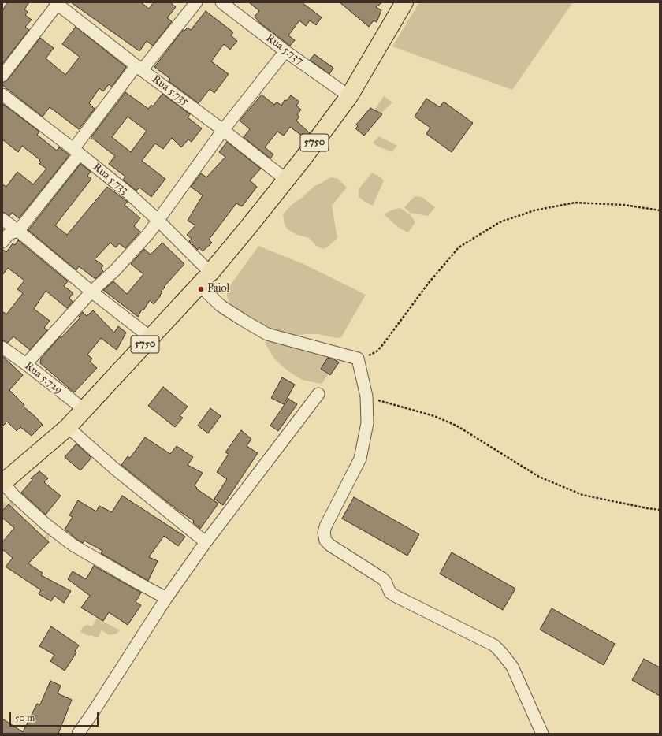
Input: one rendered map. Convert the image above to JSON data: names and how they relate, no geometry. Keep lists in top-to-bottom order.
{
  "streets": {
    "main road": ["5750"],
    "street": [
      "Rua 5.737",
      "Rua 5.735",
      "Rua 5.733",
      "Rua 5.729"
    ]
  },
  "crossings": [
    ["Rua 5.737", "5750"],
    ["Rua 5.735", "5750"],
    ["5750", "Rua 5.733"],
    ["5750", "Rua 5.729"]
  ],
  "places": ["Paiol"],
  "scale_bar": "50 m"
}
